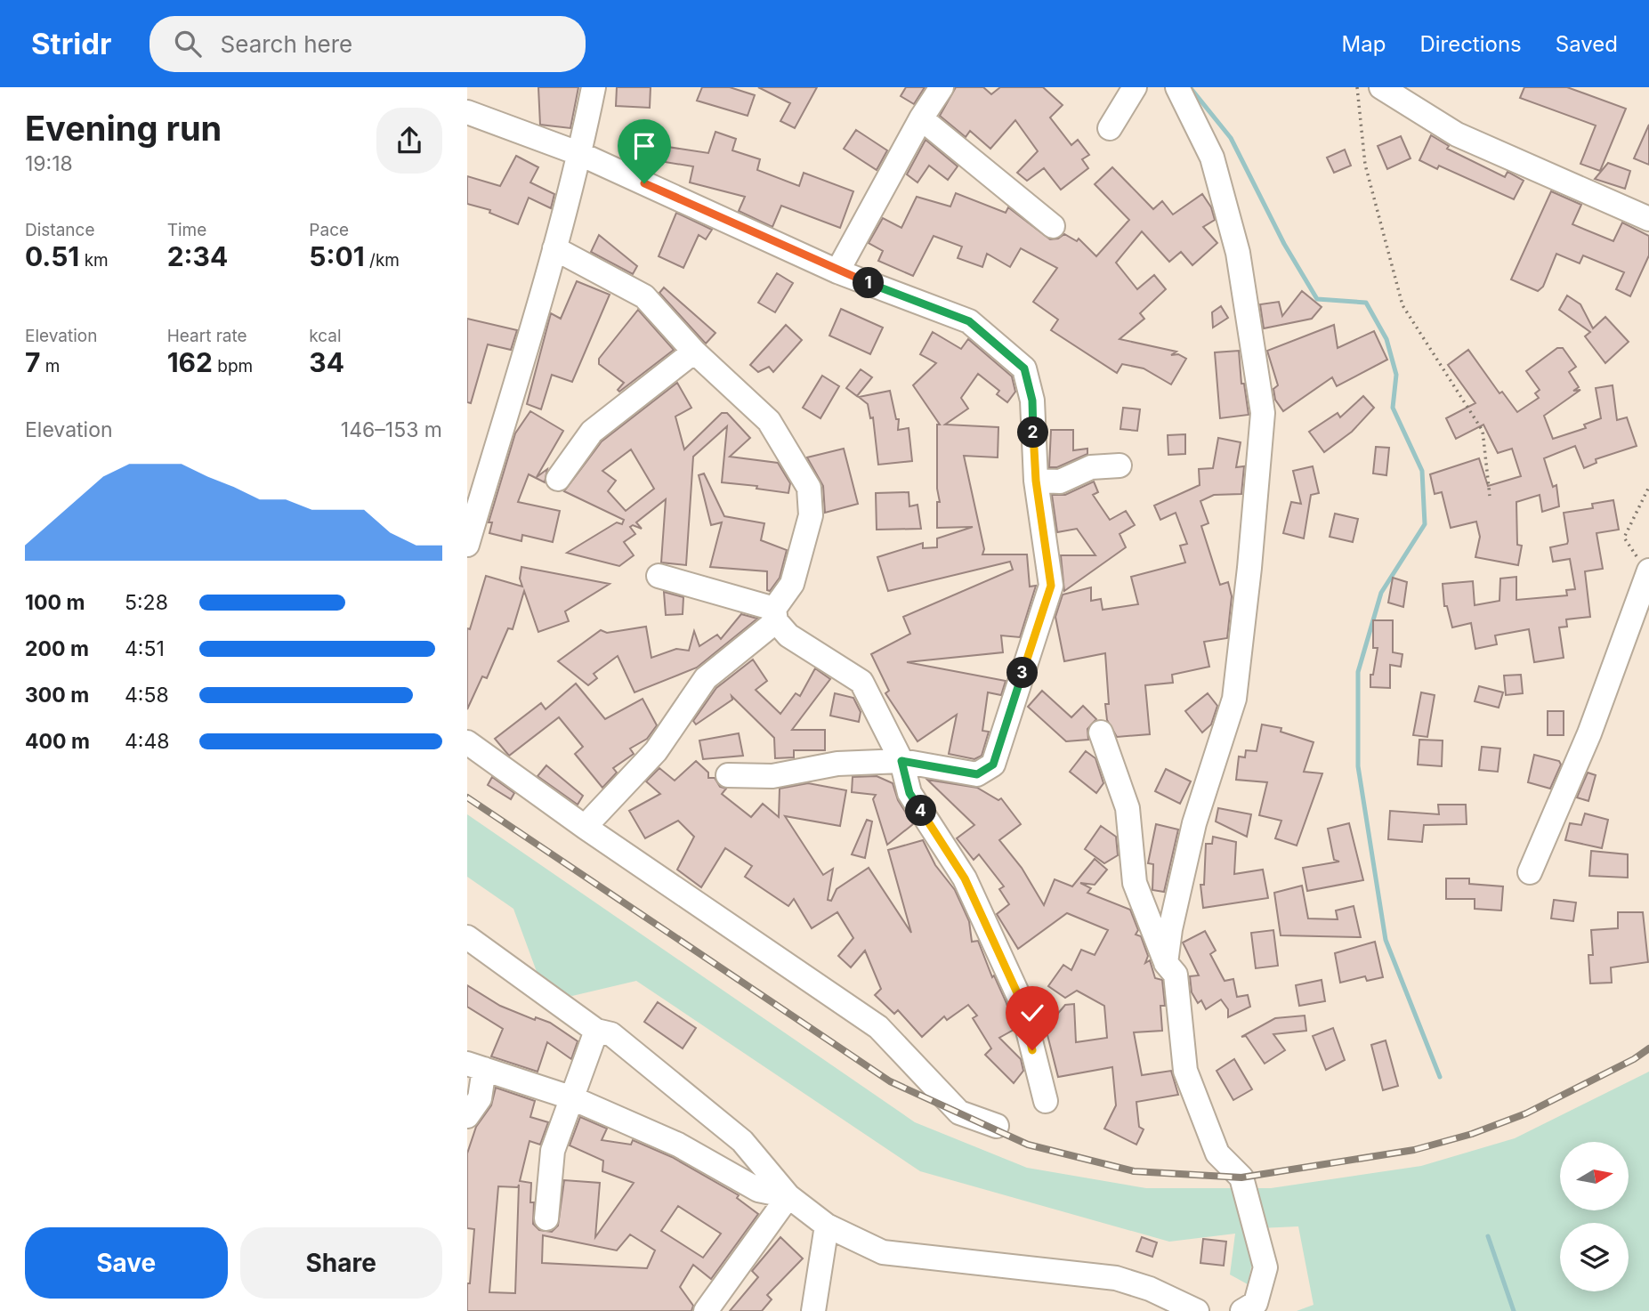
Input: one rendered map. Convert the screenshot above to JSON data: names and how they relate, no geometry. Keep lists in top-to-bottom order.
{
  "north": "right",
  "page": {
    "header": "Stridr",
    "search": "Search here",
    "nav": ["Map", "Directions", "Saved"],
    "heading": ["Evening run", "19:18"],
    "stats": [
      ["Distance", "0.51 km"],
      ["Time", "2:34"],
      ["Pace", "5:01 /km"],
      ["Elevation", "7 m"],
      ["Heart rate", "162 bpm"],
      ["kcal", "34"]
    ],
    "pins": [
      "1",
      "2",
      "3",
      "4"
    ],
    "chart": ["Elevation", "146–153 m"],
    "list": [
      {
        "name": "100 m",
        "note": "5:28"
      },
      {
        "name": "200 m",
        "note": "4:51"
      },
      {
        "name": "300 m",
        "note": "4:58"
      },
      {
        "name": "400 m",
        "note": "4:48"
      }
    ],
    "buttons": ["Save", "Share"]
  }
}
